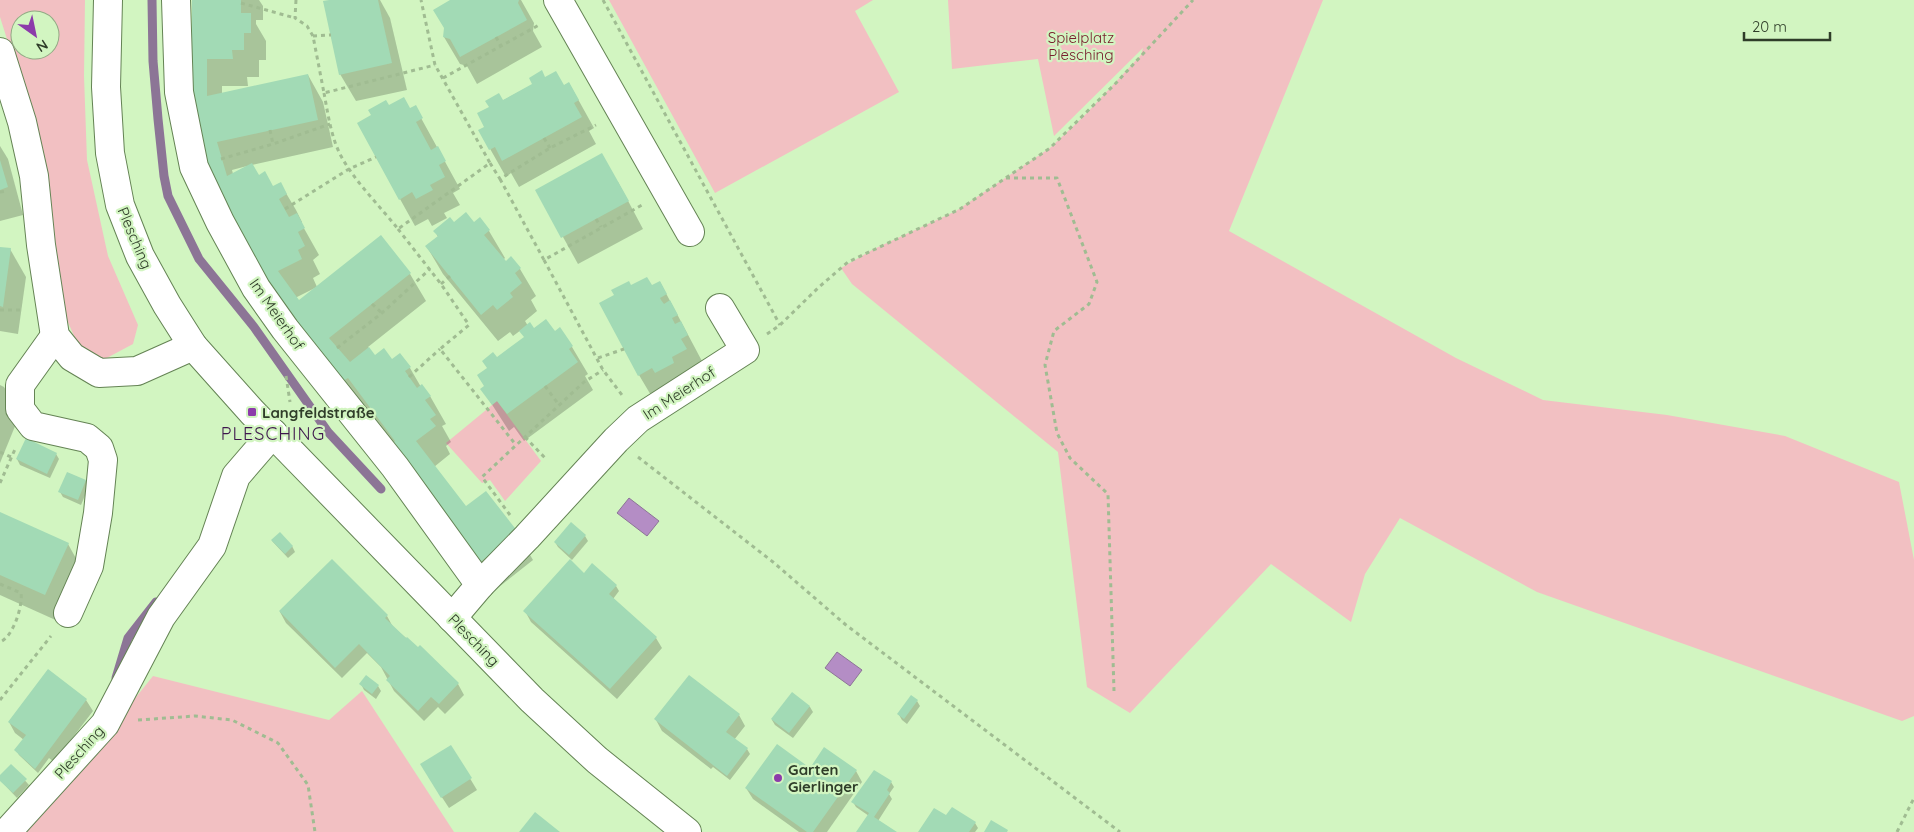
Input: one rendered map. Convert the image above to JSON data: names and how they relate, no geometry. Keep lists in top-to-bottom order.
{
  "streets": {
    "street": ["Plesching", "Im Meierhof"]
  },
  "crossings": [
    ["Plesching", "Im Meierhof"]
  ],
  "districts": ["PLESCHING"],
  "parks": ["Spielplatz Plesching"],
  "places": {
    "transit": ["Langfeldstraße"],
    "other": ["Garten Gierlinger"]
  },
  "scale_bar": "20 m",
  "north": "bottom right"
}
